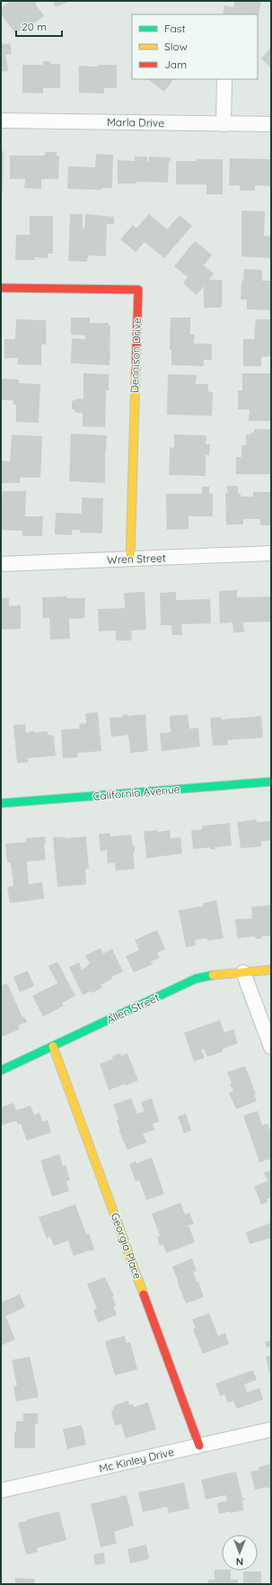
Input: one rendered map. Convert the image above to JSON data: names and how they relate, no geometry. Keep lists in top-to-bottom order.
{
  "streets": {
    "street": [
      "Marla Drive",
      "Dennison Drive",
      "Wren Street",
      "California Avenue",
      "Allen Street",
      "Georgia Place",
      "Mc Kinley Drive"
    ]
  },
  "crossings": [
    ["Dennison Drive", "Wren Street"],
    ["Allen Street", "Georgia Place"],
    ["Georgia Place", "Mc Kinley Drive"]
  ],
  "legend": ["Fast", "Slow", "Jam"],
  "scale_bar": "20 m",
  "north": "bottom"
}
